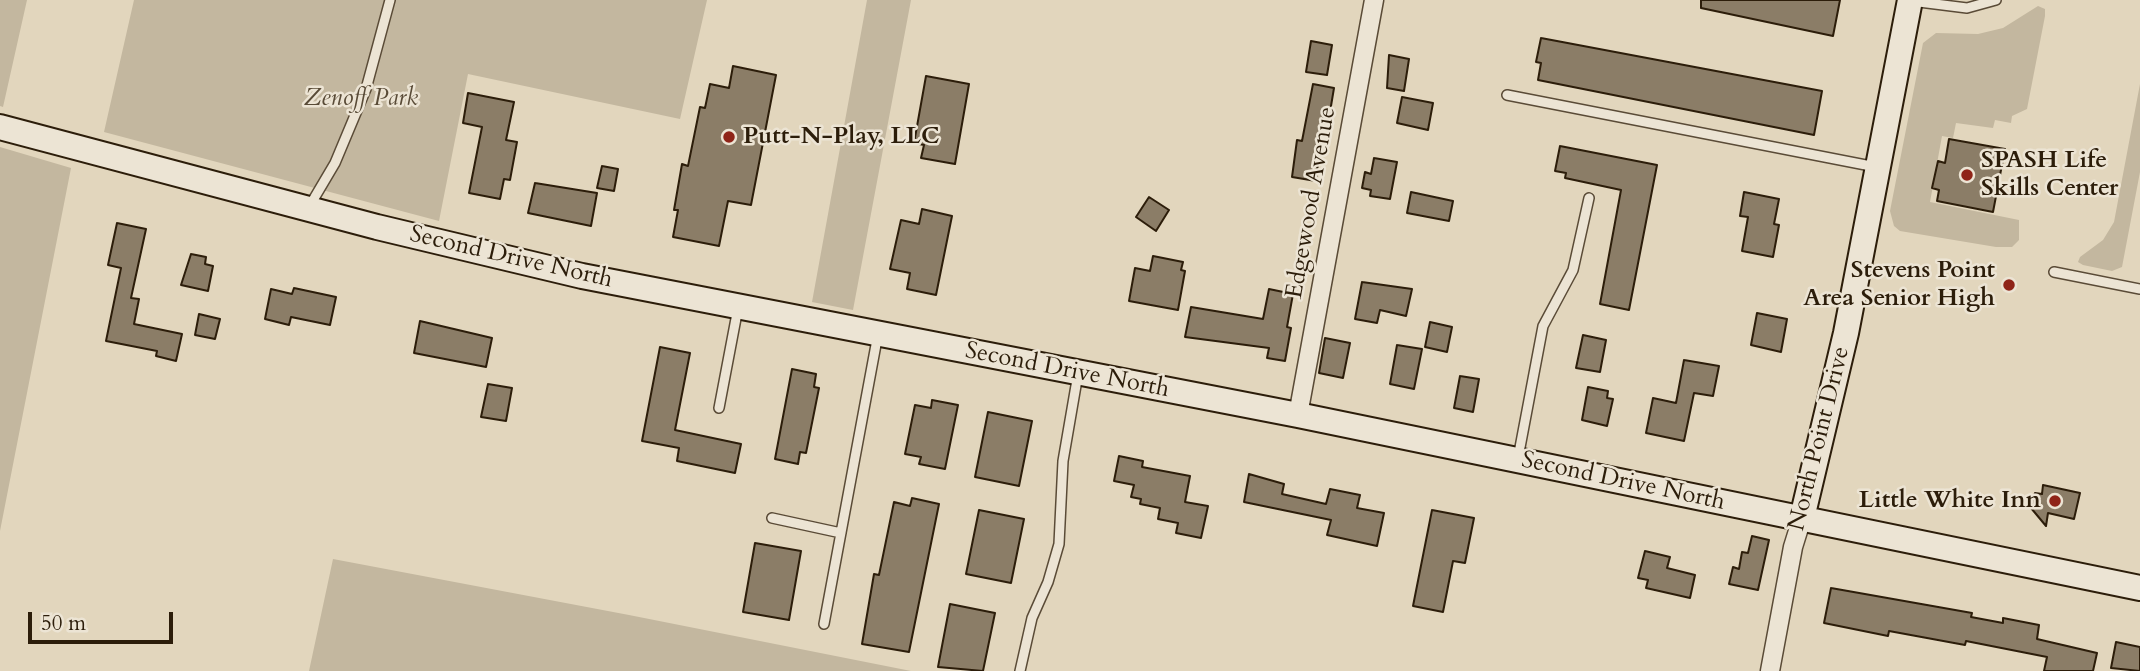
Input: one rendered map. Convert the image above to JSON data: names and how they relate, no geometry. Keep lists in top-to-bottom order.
{
  "streets": {
    "street": ["Edgewood Avenue", "Second Drive North", "North Point Drive"]
  },
  "crossings": [
    ["Edgewood Avenue", "Second Drive North"],
    ["Second Drive North", "North Point Drive"]
  ],
  "parks": ["Zenoff Park"],
  "places": [
    "Putt-N-Play, LLC",
    "SPASH Life Skills Center",
    "Stevens Point Area Senior High",
    "Little White Inn"
  ],
  "scale_bar": "50 m"
}
